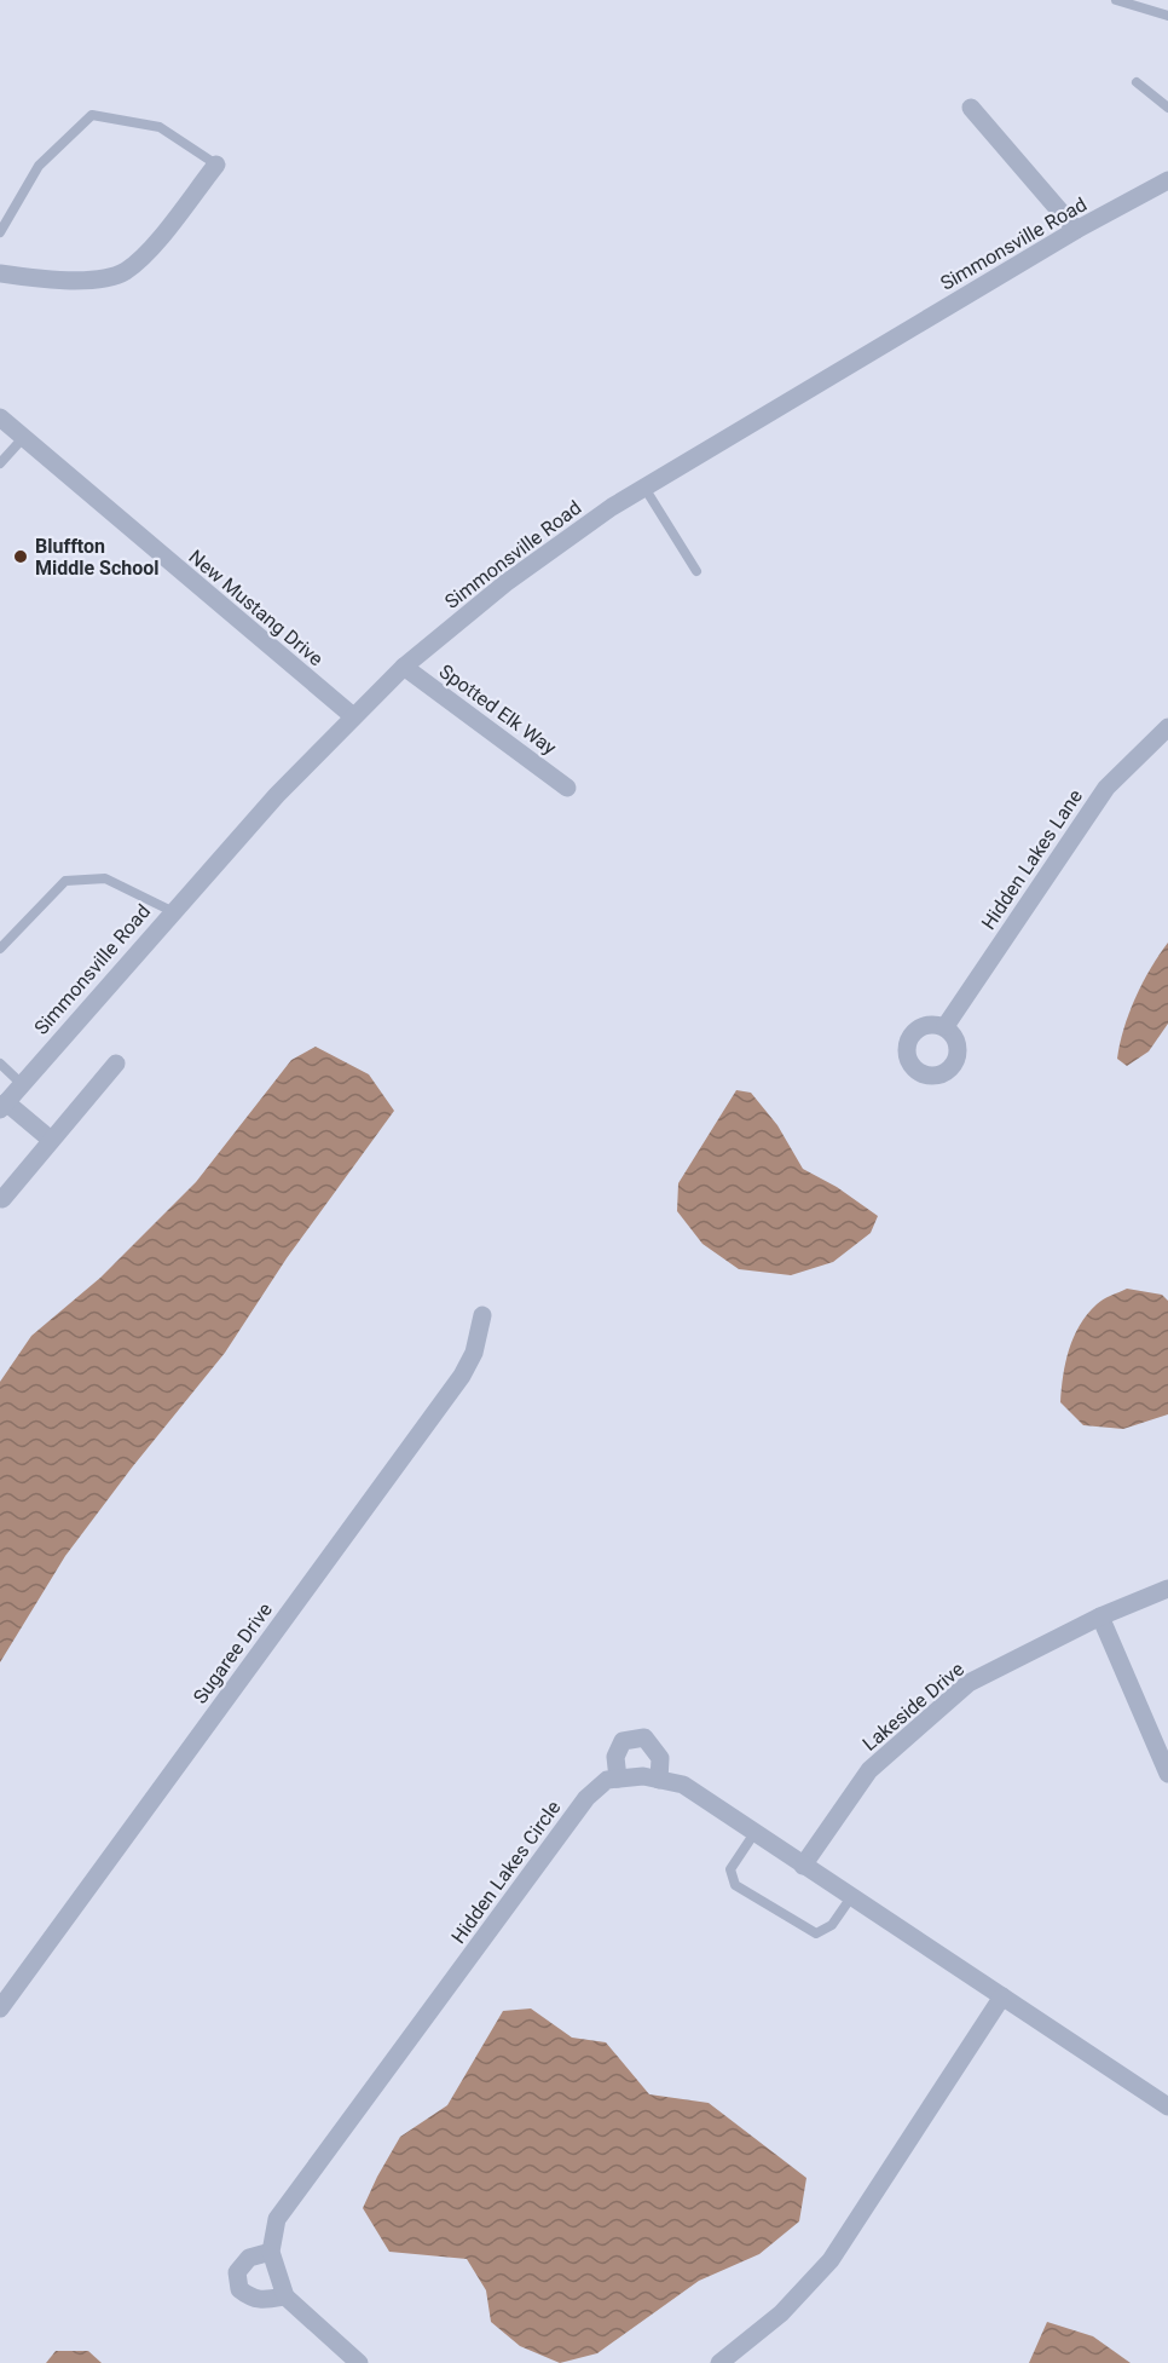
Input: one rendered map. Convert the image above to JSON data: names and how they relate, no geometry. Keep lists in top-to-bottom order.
{
  "streets": {
    "street": [
      "Simmonsville Road",
      "New Mustang Drive",
      "Spotted Elk Way",
      "Hidden Lakes Lane",
      "Sugaree Drive",
      "Lakeside Drive",
      "Hidden Lakes Circle"
    ]
  },
  "crossings": [
    ["Simmonsville Road", "New Mustang Drive"],
    ["Simmonsville Road", "Spotted Elk Way"]
  ],
  "places": ["Bluffton Middle School"]
}
